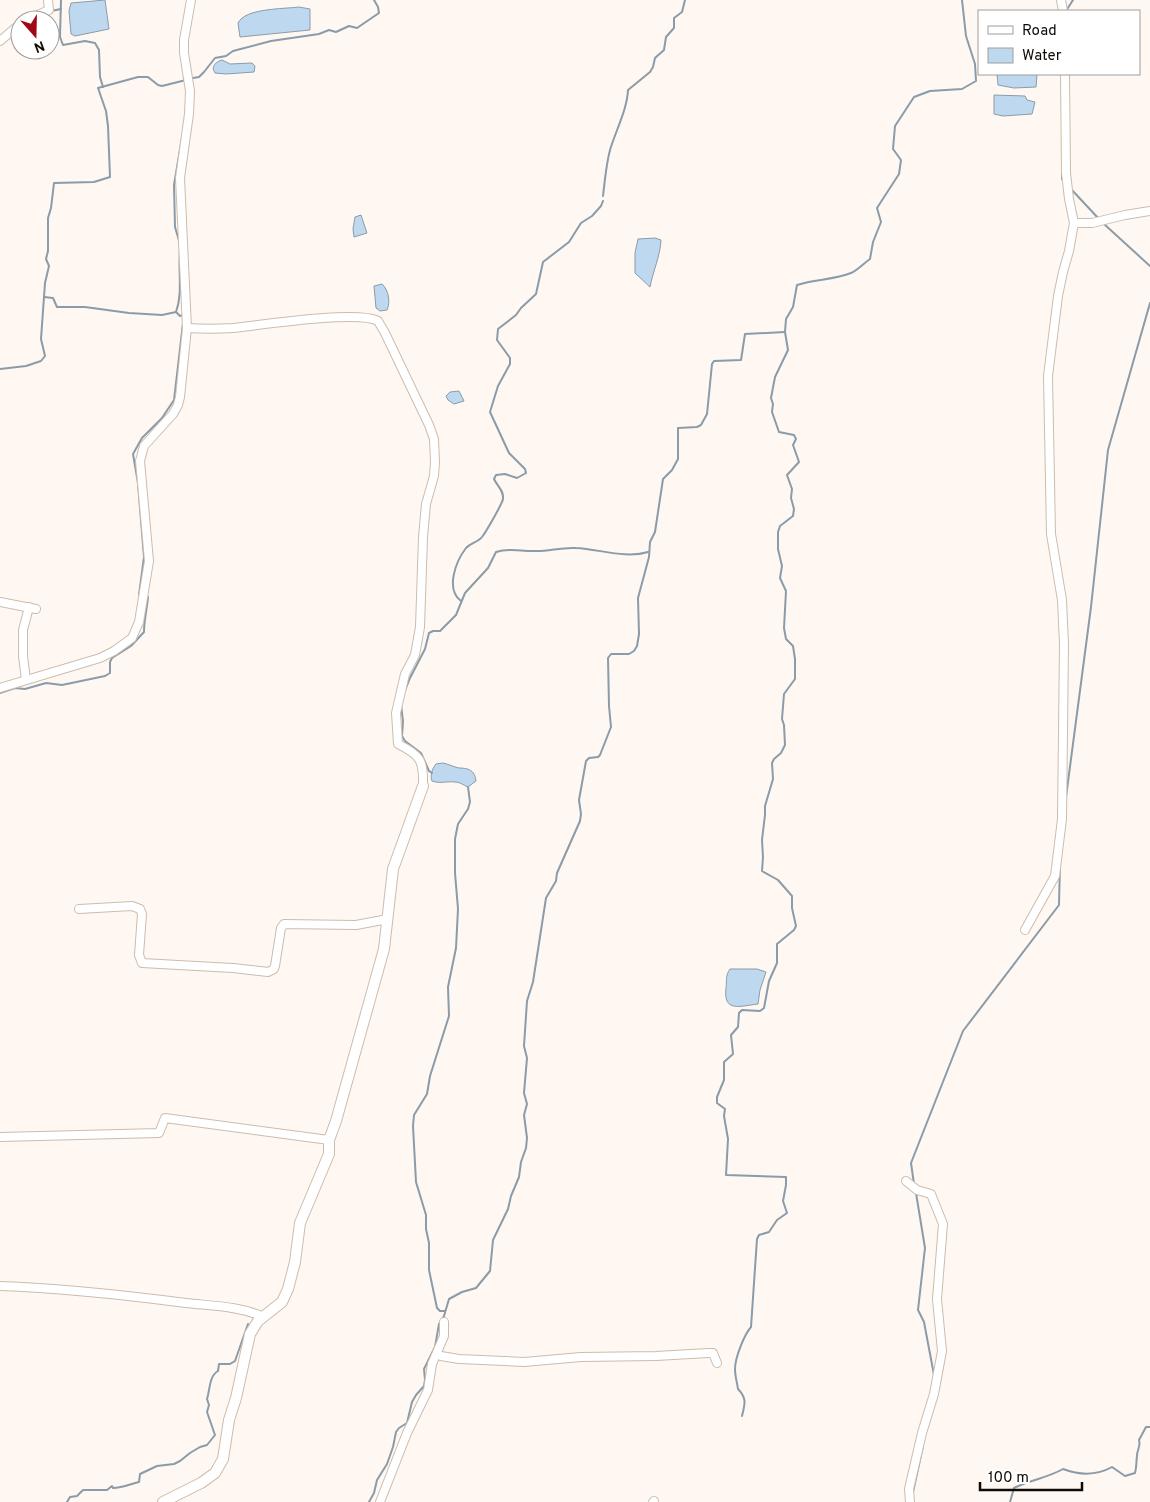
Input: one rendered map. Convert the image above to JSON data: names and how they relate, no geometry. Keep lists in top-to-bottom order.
{
  "legend": ["Road", "Water"],
  "scale_bar": "100 m",
  "north": "bottom"
}
